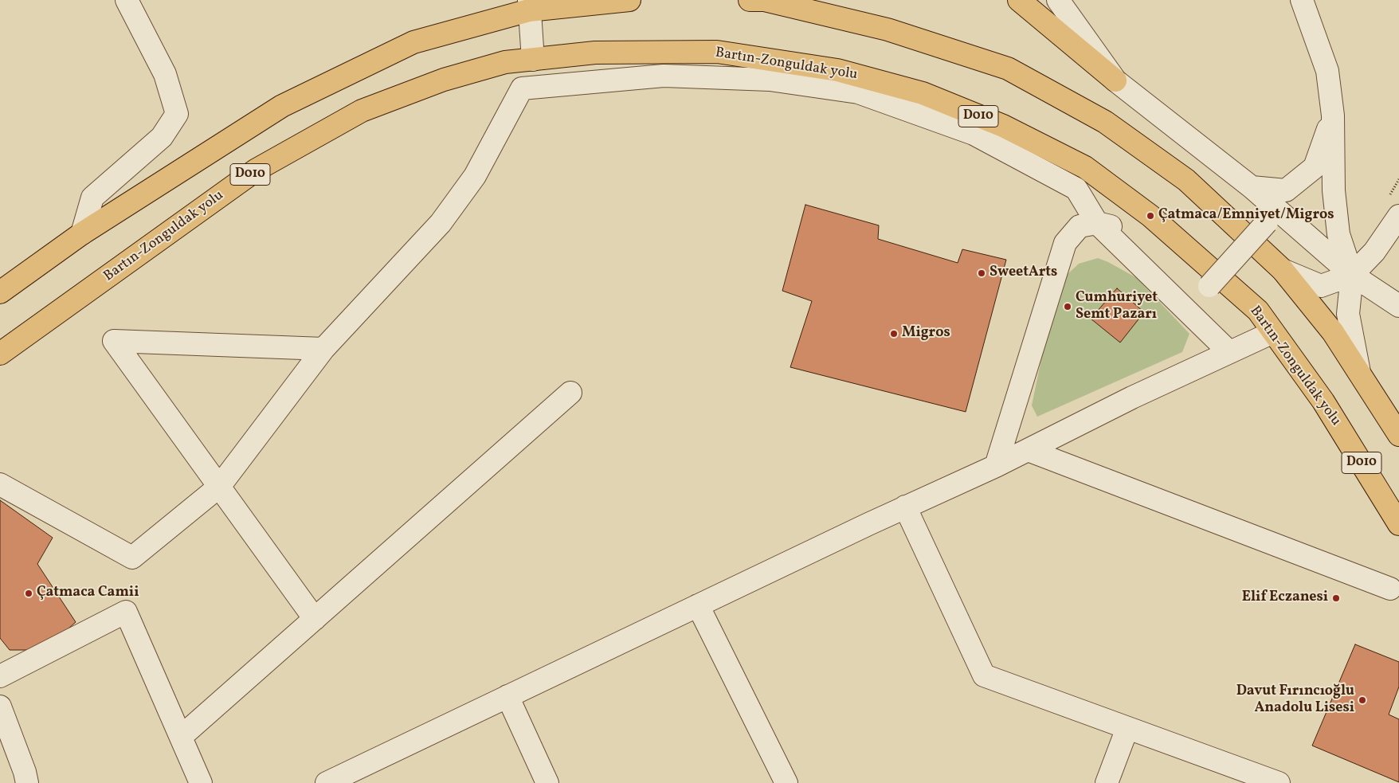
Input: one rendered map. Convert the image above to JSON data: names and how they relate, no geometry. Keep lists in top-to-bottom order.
{
  "streets": {
    "main road": ["Bartın-Zonguldak yolu", "D010"]
  },
  "places": [
    "Çatmaca/Emniyet/Migros",
    "SweetArts",
    "Cumhuriyet Semt Pazarı",
    "Migros",
    "Çatmaca Camii",
    "Elif Eczanesi",
    "Davut Fırıncıoğlu Anadolu Lisesi"
  ]
}
